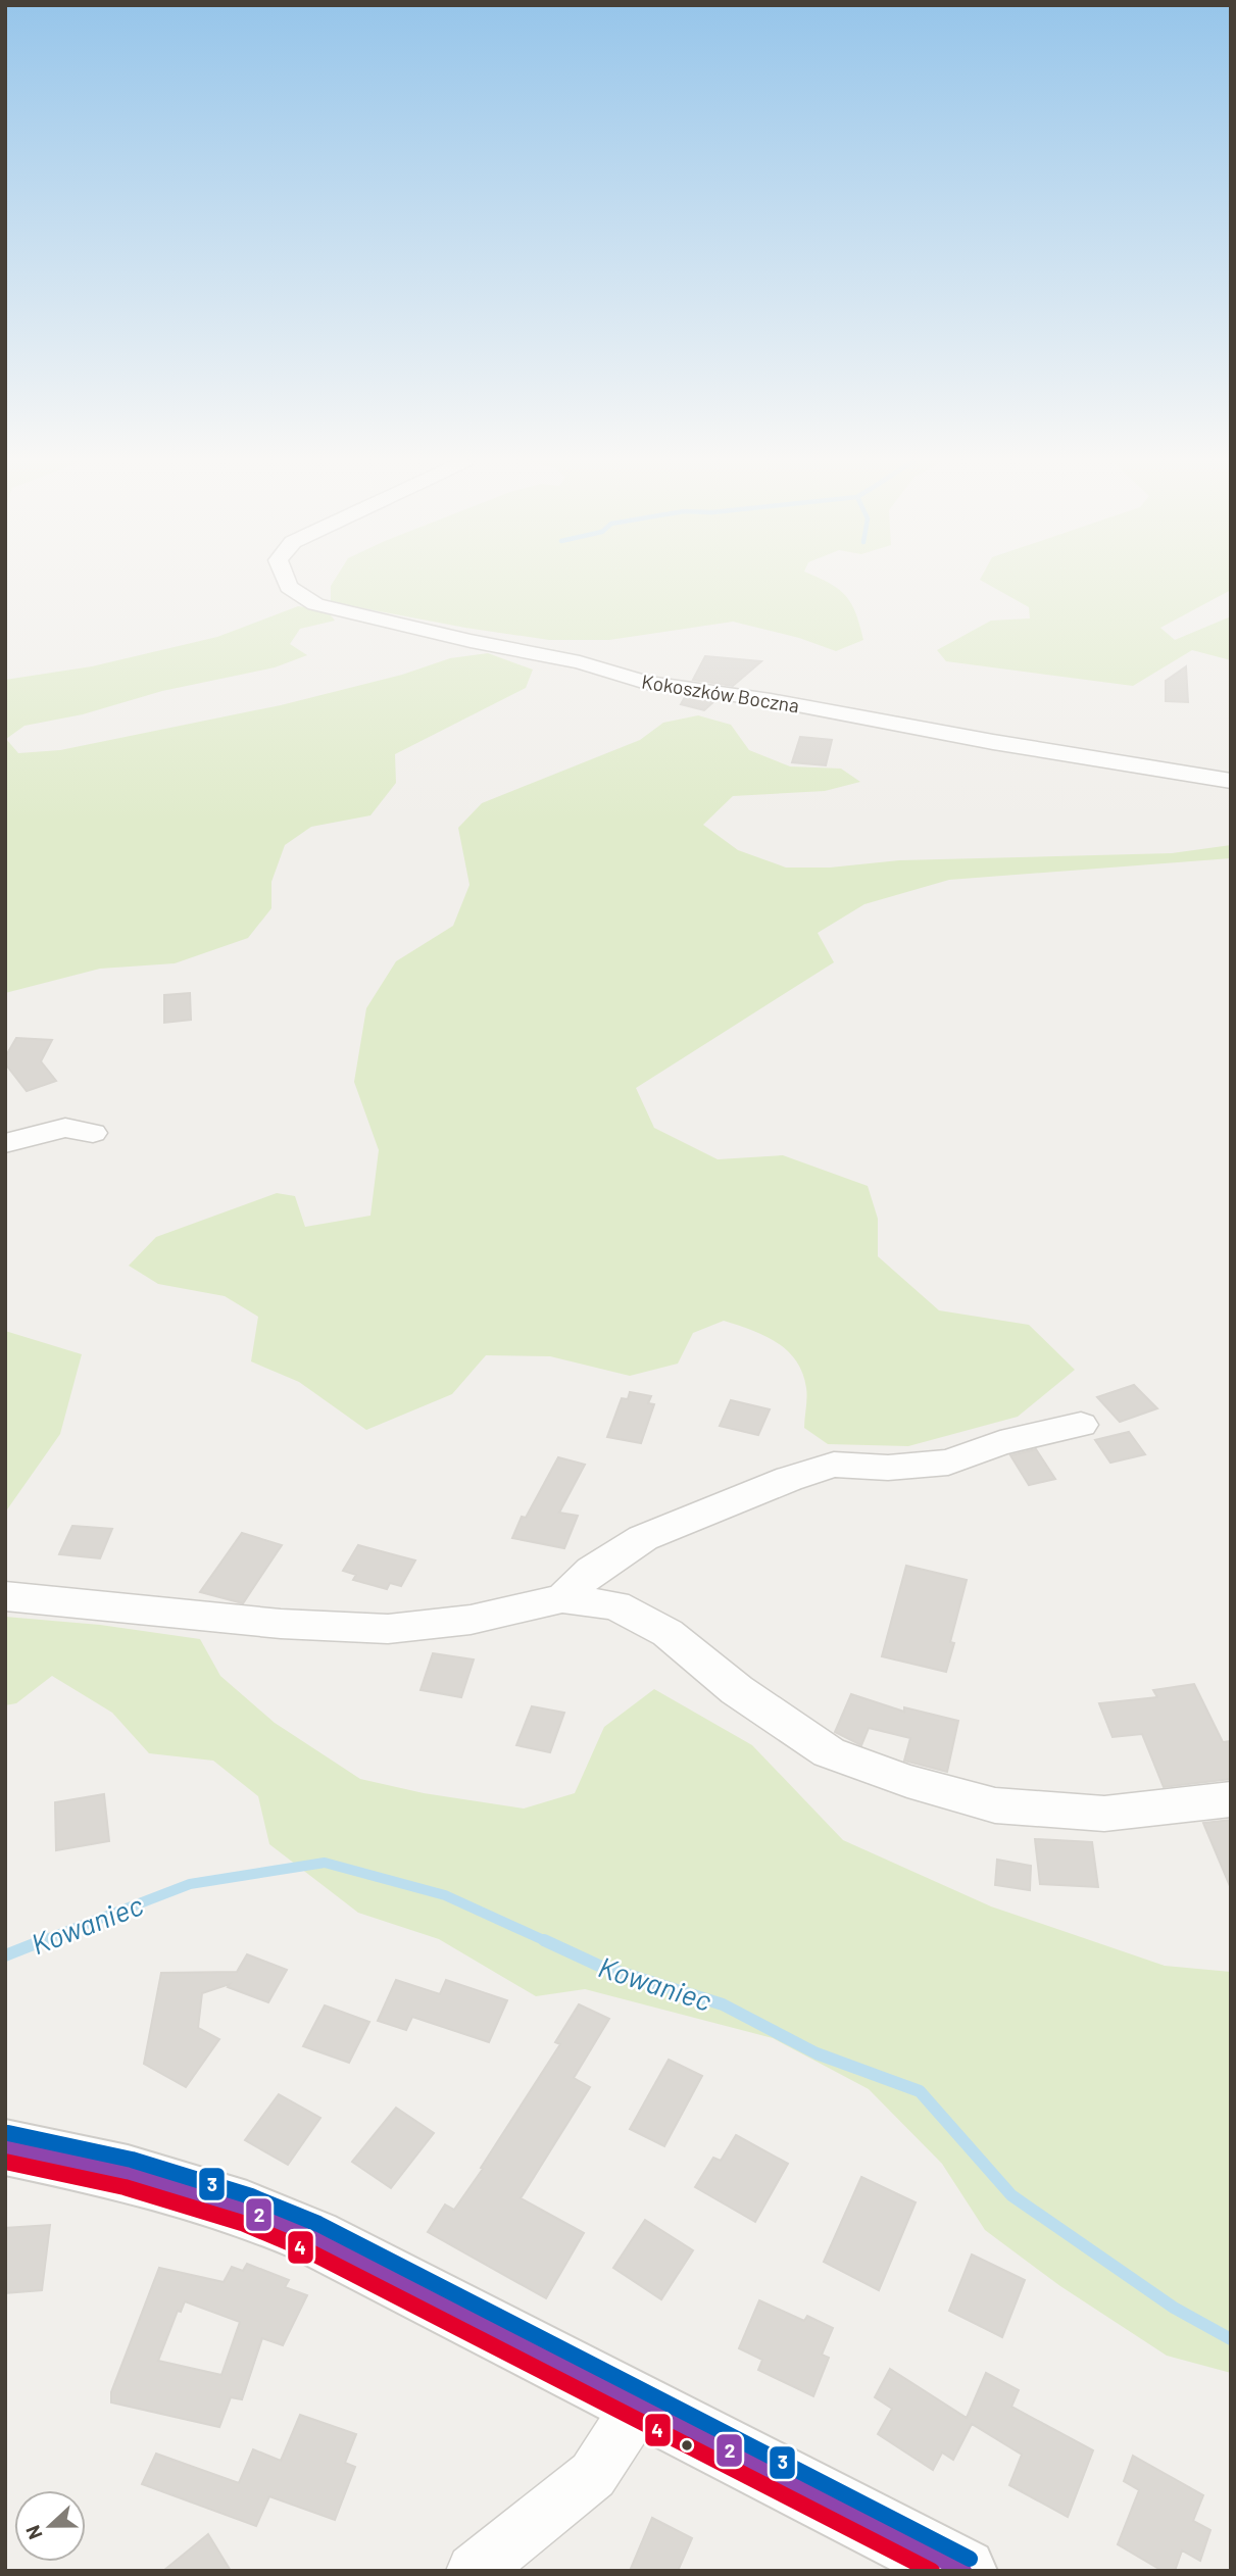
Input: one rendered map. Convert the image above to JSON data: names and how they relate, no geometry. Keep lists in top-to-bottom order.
{
  "streets": {
    "street": ["Kokoszków Boczna"]
  },
  "water": ["Kowaniec"],
  "lines": ["transit line 3", "transit line 2", "transit line 4"],
  "north": "left"
}
